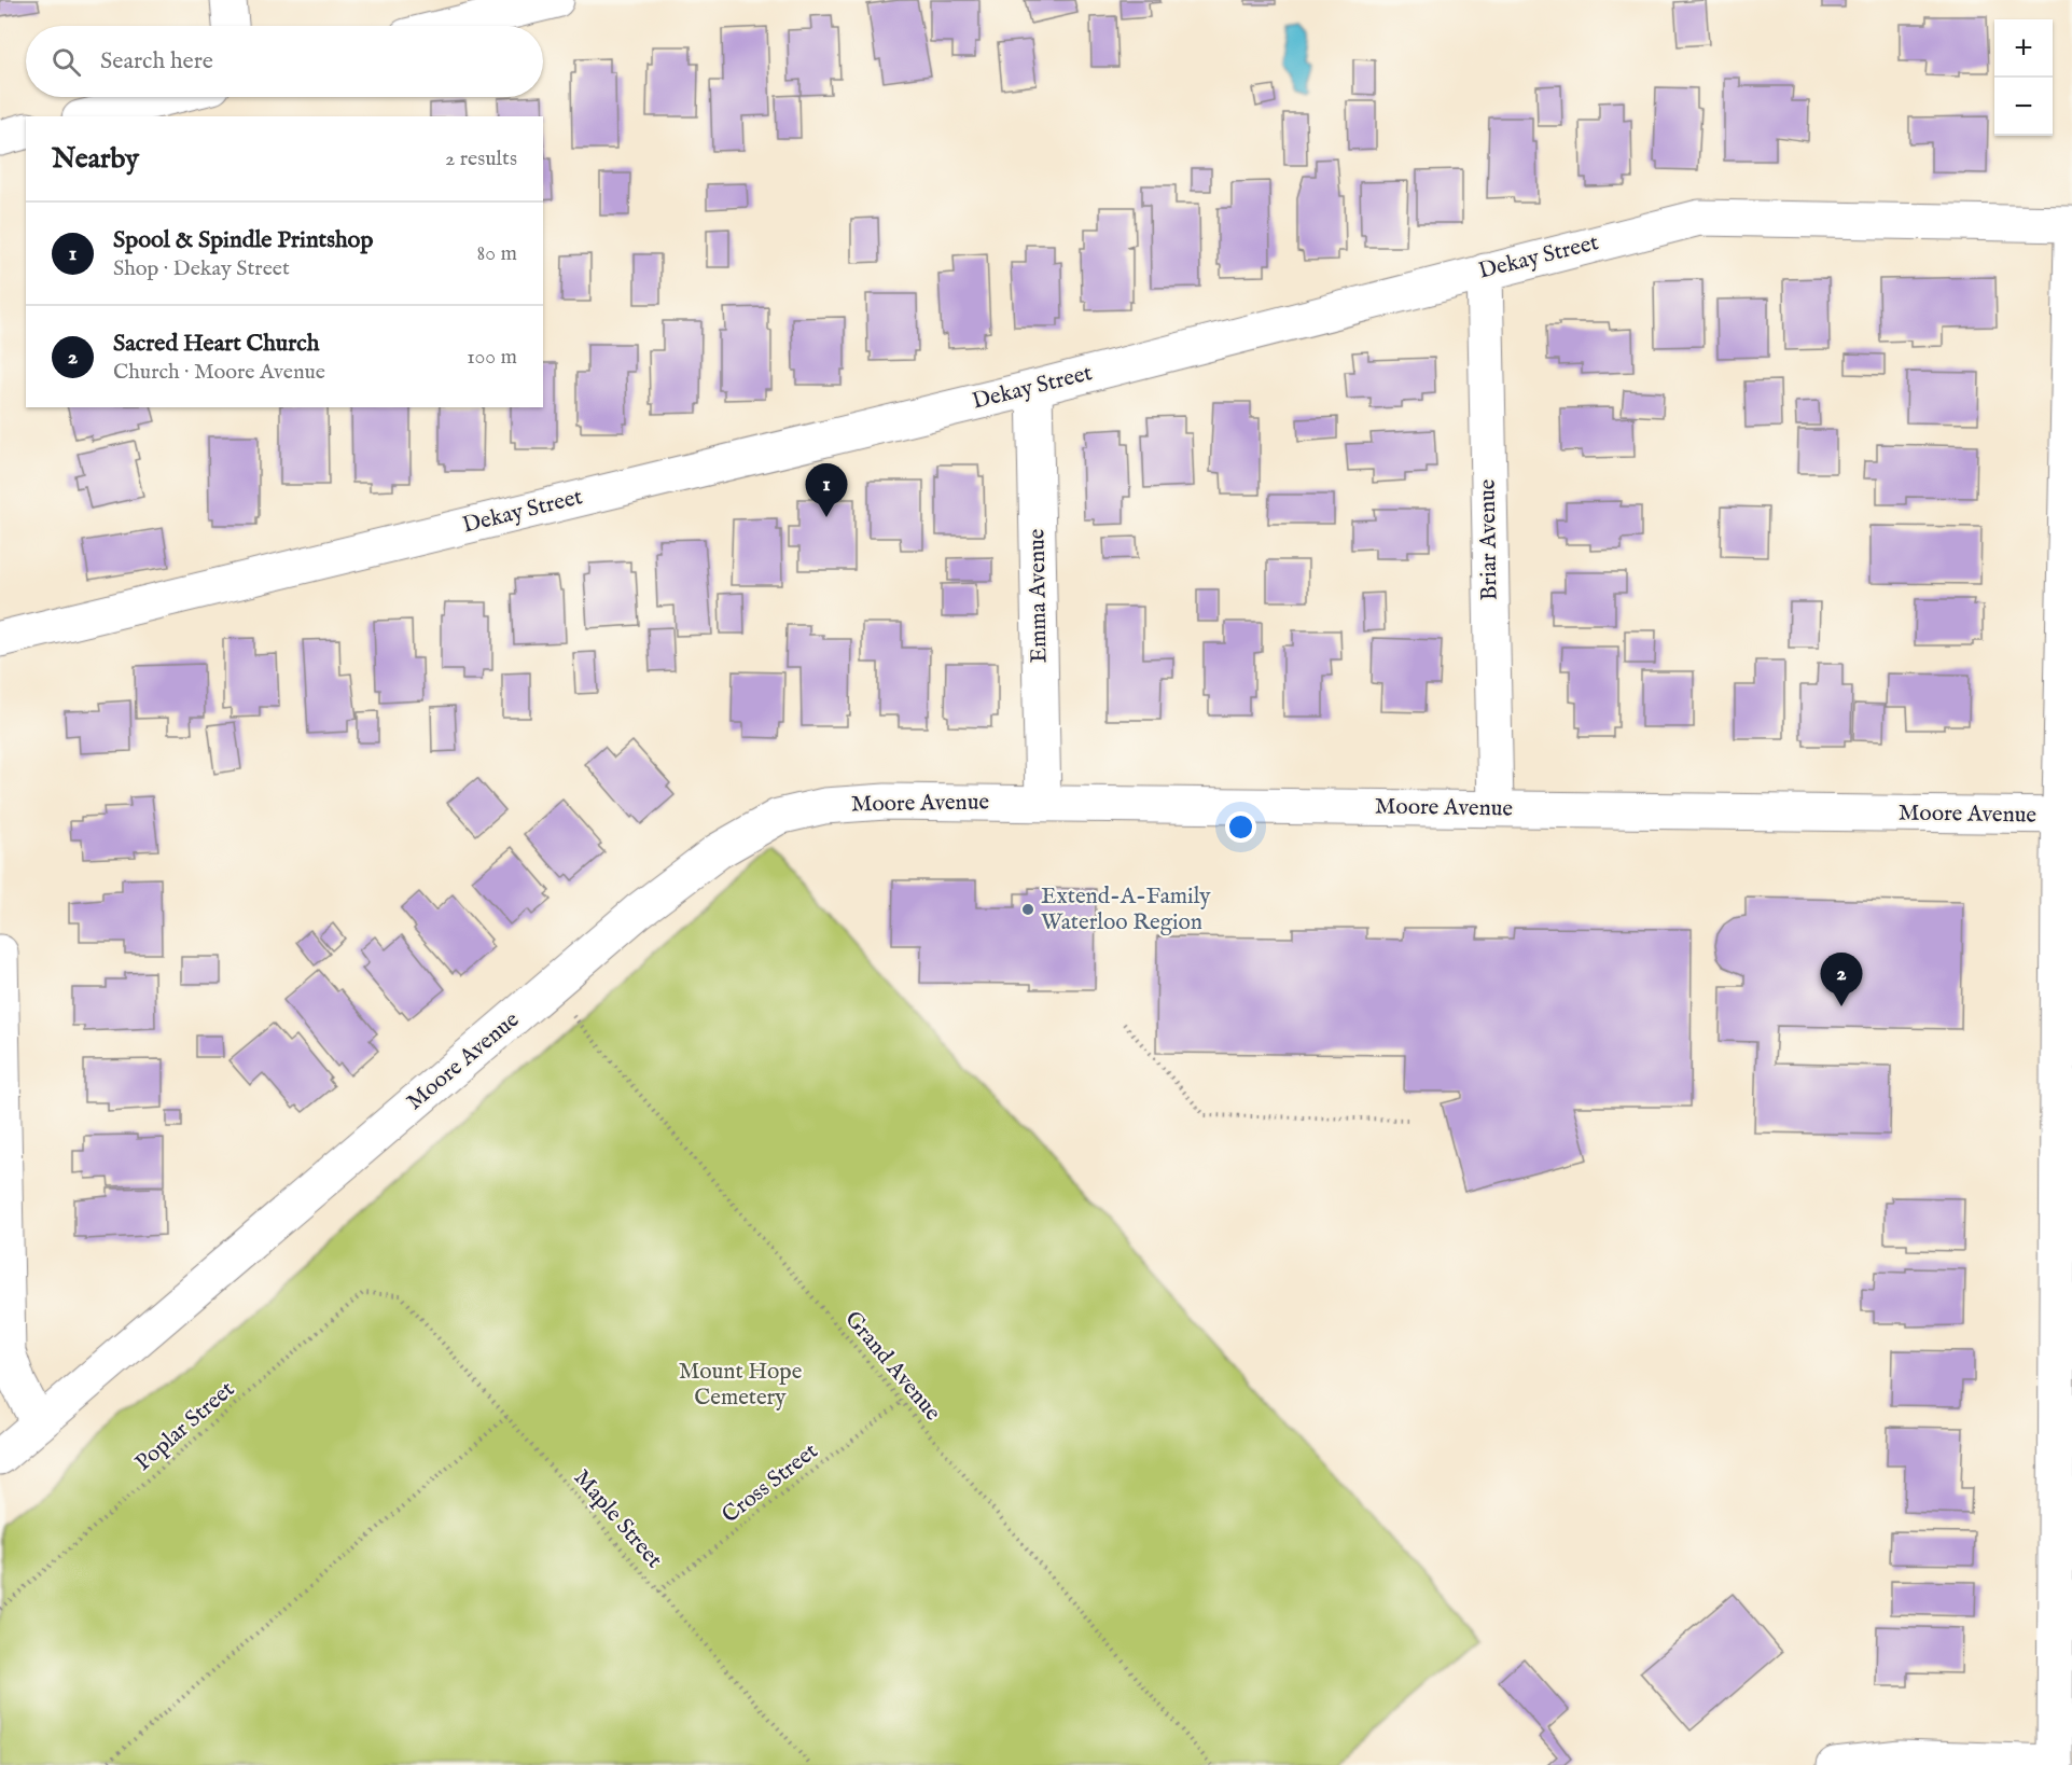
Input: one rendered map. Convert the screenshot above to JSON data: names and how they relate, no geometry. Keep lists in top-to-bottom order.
{
  "streets": {
    "street": [
      "Dekay Street",
      "Briar Avenue",
      "Emma Avenue",
      "Moore Avenue"
    ],
    "path": [
      "Grand Avenue",
      "Poplar Street",
      "Cross Street",
      "Maple Street"
    ]
  },
  "crossings": [
    ["Dekay Street", "Briar Avenue"],
    ["Dekay Street", "Emma Avenue"],
    ["Briar Avenue", "Moore Avenue"],
    ["Emma Avenue", "Moore Avenue"],
    ["Moore Avenue", "Grand Avenue"],
    ["Grand Avenue", "Cross Street"],
    ["Poplar Street", "Maple Street"],
    ["Cross Street", "Maple Street"]
  ],
  "parks": ["Mount Hope Cemetery"],
  "places": ["Extend-A-Family Waterloo Region"],
  "page": {
    "map_buttons": ["+", "−"],
    "search": "Search here",
    "heading": ["Nearby", "2 results"],
    "list": [
      {
        "mark": "1",
        "name": "Spool & Spindle Printshop",
        "note": "Shop · Dekay Street",
        "value": "80 m"
      },
      {
        "mark": "2",
        "name": "Sacred Heart Church",
        "note": "Church · Moore Avenue",
        "value": "100 m"
      }
    ],
    "pins": ["1", "2"]
  }
}
